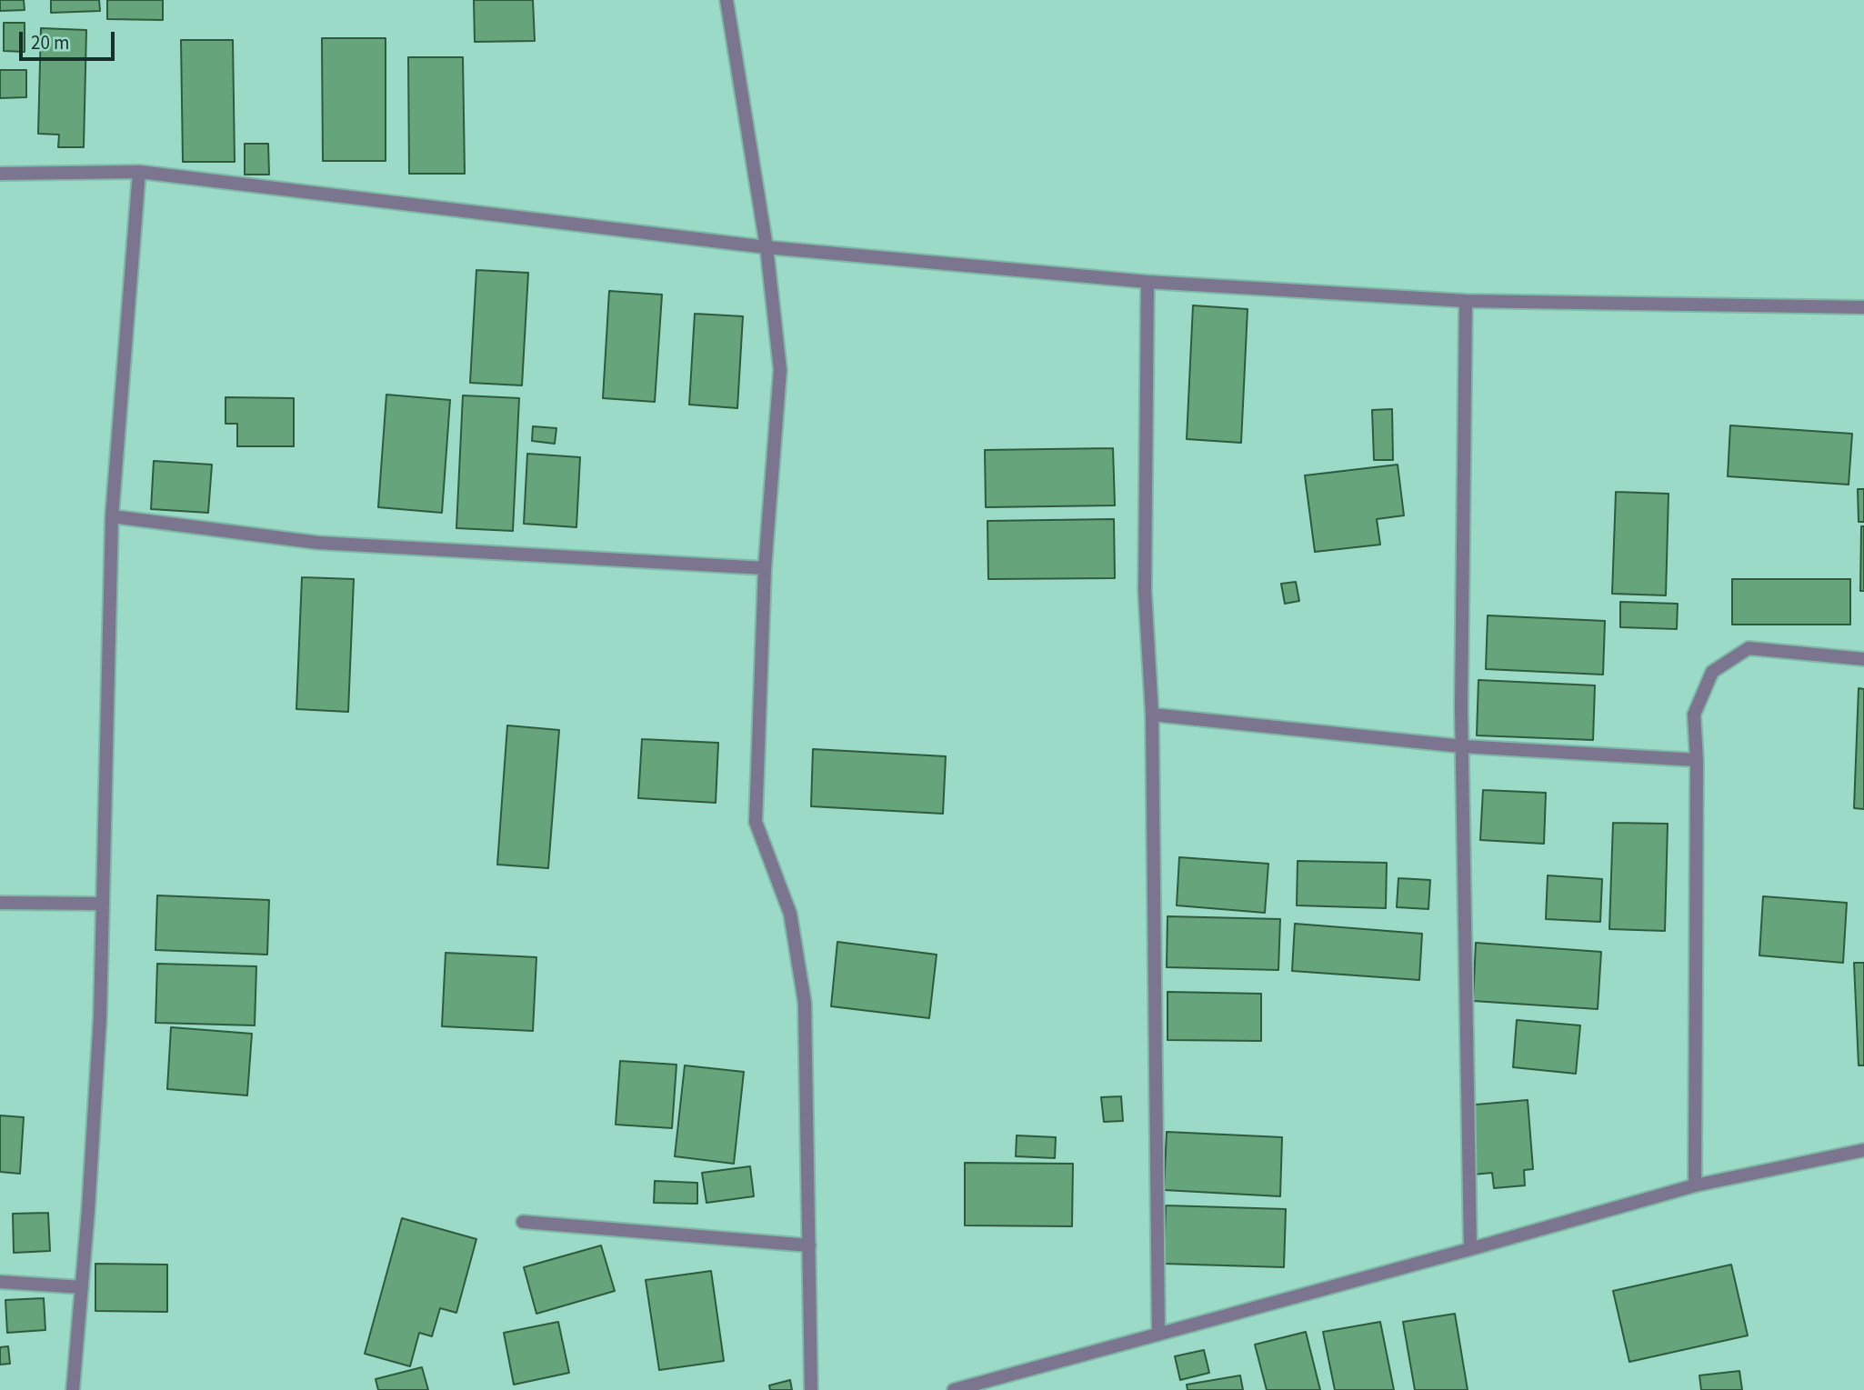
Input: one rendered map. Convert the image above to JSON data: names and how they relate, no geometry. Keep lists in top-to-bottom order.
{
  "scale_bar": "20 m"
}
